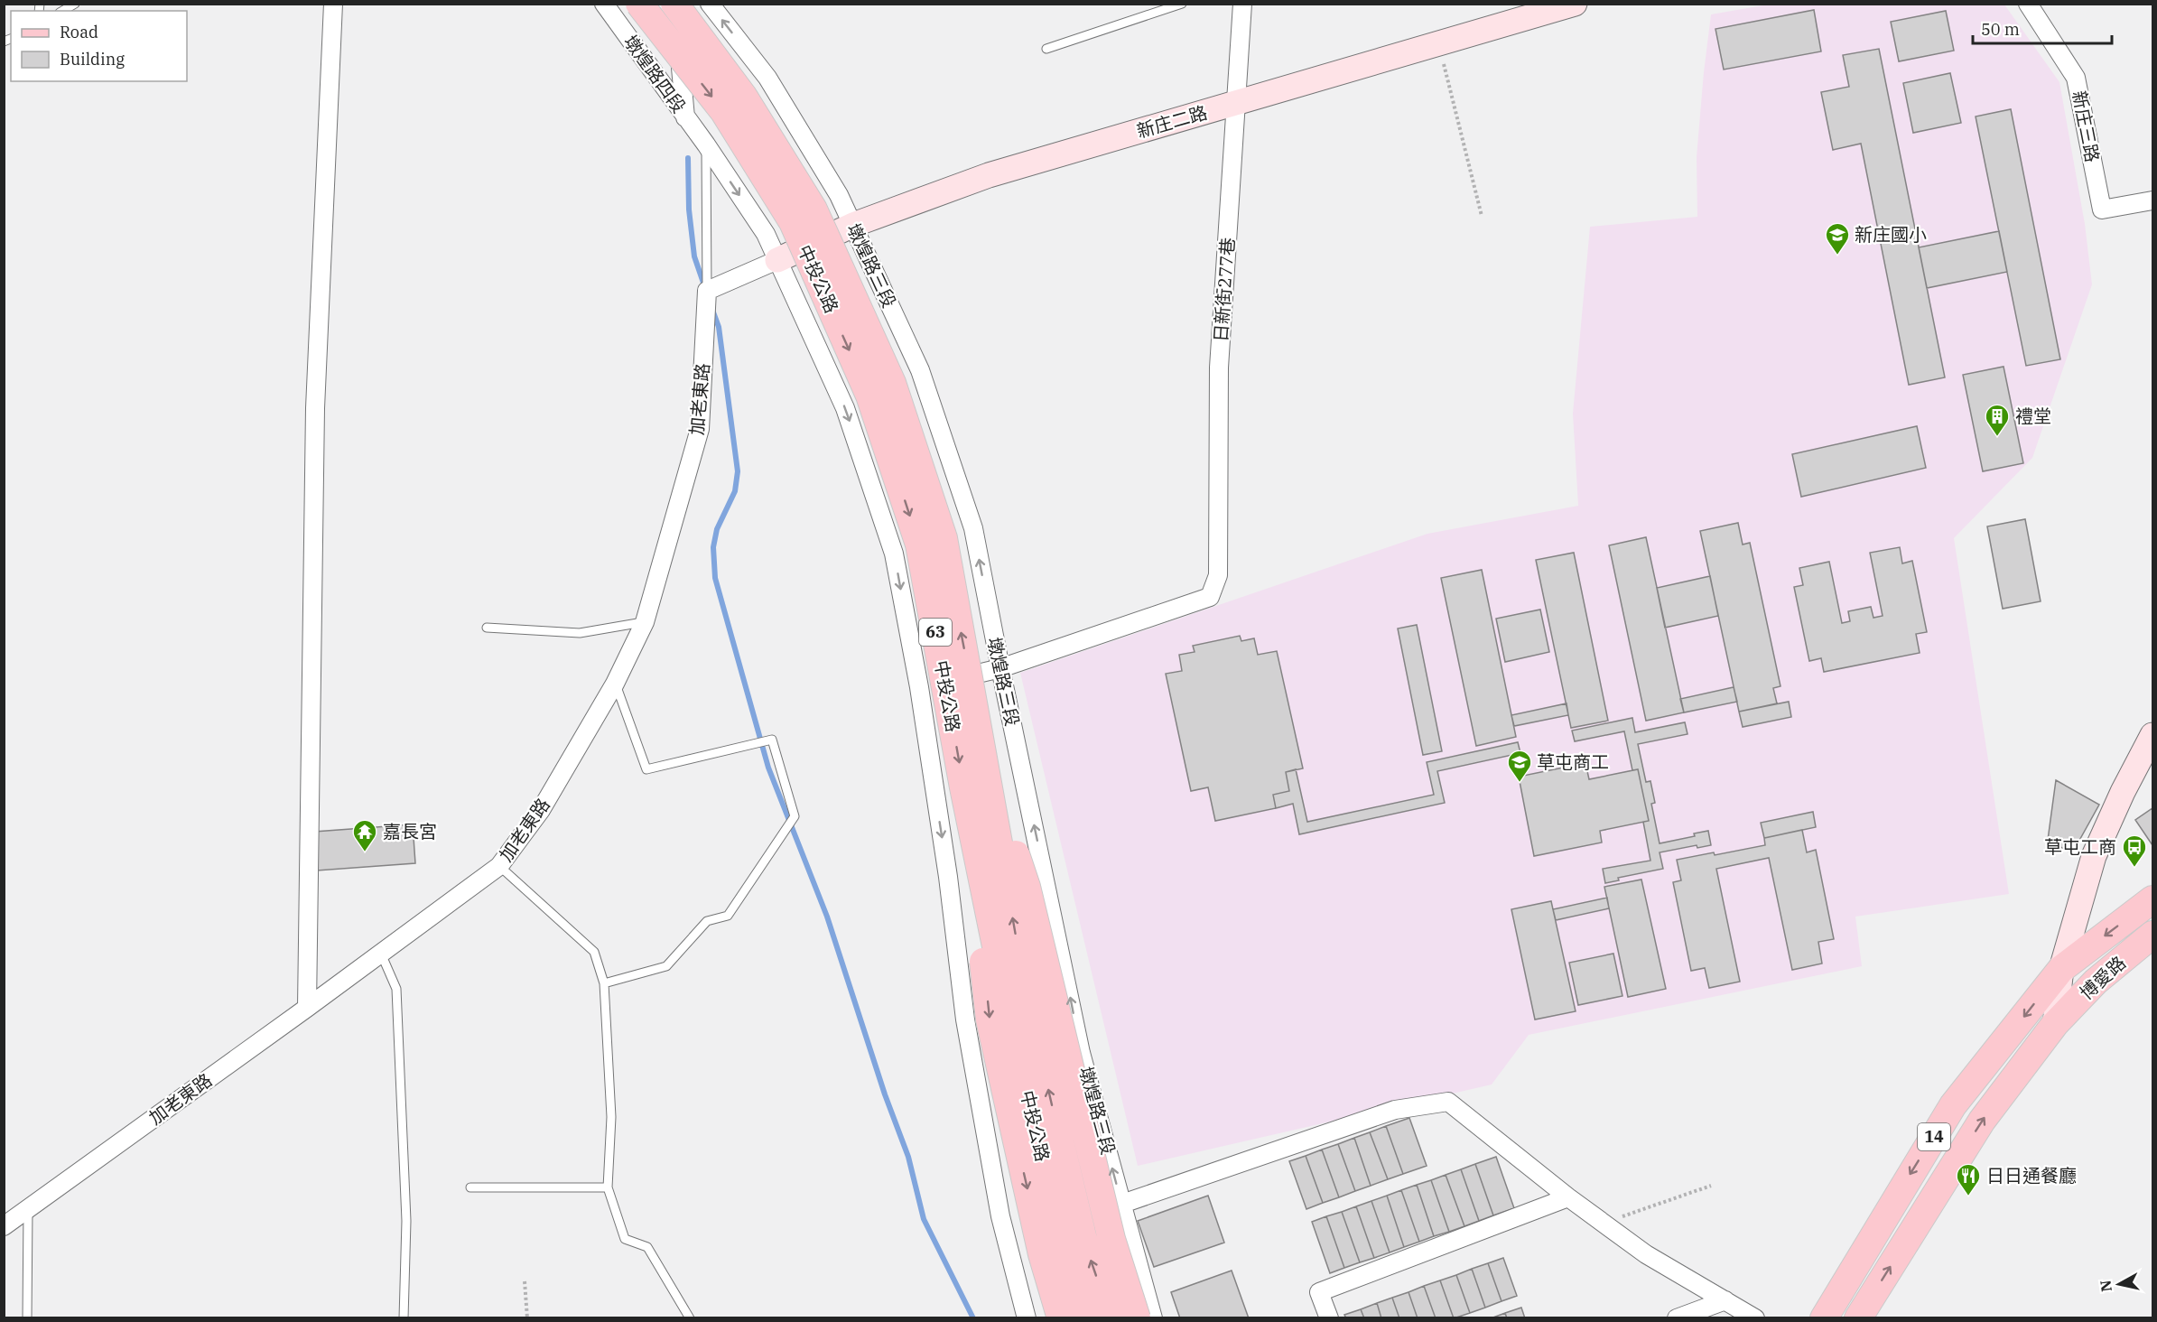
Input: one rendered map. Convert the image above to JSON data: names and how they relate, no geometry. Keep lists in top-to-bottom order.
{
  "streets": {
    "main road": [
      "中投公路",
      "63",
      "博愛路",
      "14"
    ],
    "street": [
      "墩煌路四段",
      "新庄二路",
      "新庄三路",
      "墩煌路三段",
      "日新街277巷",
      "加老東路"
    ]
  },
  "crossings": [
    ["新庄二路", "墩煌路三段"],
    ["新庄二路", "日新街277巷"],
    ["墩煌路三段", "日新街277巷"],
    ["博愛路", "14"]
  ],
  "places": {
    "school or university": ["新庄國小", "草屯商工"],
    "building": ["禮堂"],
    "temple": ["嘉長宮"],
    "bus stop": ["草屯工商"],
    "restaurant": ["日日通餐廳"]
  },
  "legend": ["Road", "Building"],
  "scale_bar": "50 m",
  "north": "left"
}
